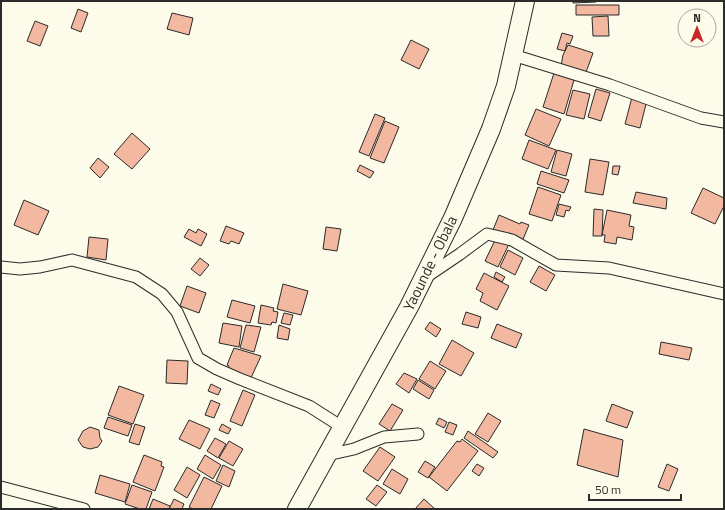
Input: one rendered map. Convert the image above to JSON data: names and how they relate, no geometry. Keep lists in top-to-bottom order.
{
  "streets": {
    "highway": ["Yaounde - Obala"]
  },
  "scale_bar": "50 m",
  "north": "top"
}
